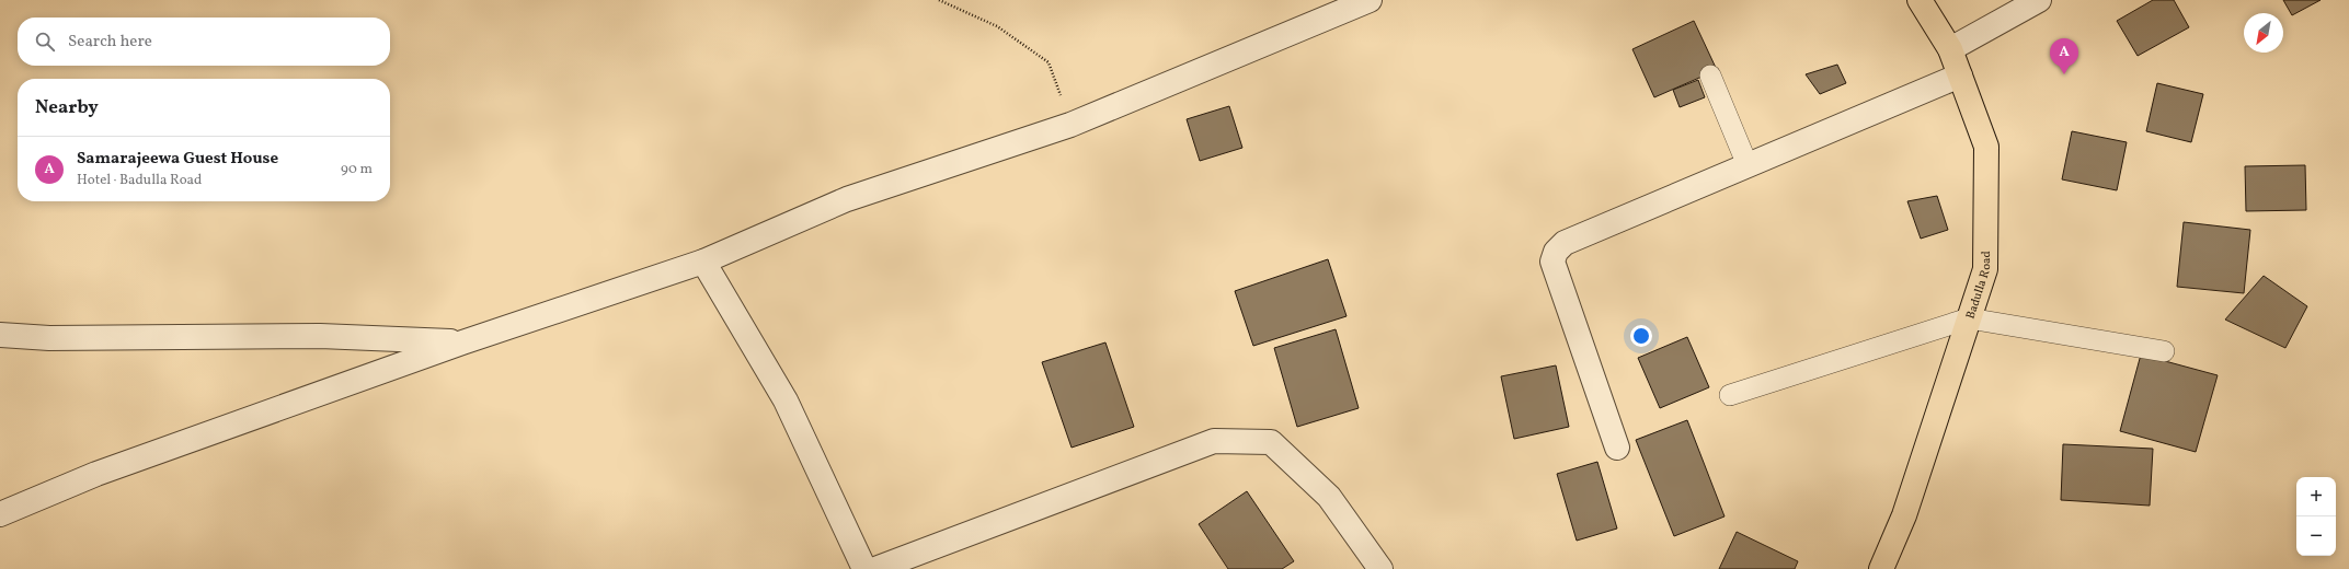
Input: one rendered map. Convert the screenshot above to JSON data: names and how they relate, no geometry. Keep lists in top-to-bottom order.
{
  "streets": {
    "highway": ["Badulla Road"]
  },
  "north": "bottom left",
  "page": {
    "search": "Search here",
    "pins": "A",
    "heading": "Nearby",
    "list": [
      {
        "mark": "A",
        "name": "Samarajeewa Guest House",
        "note": "Hotel · Badulla Road",
        "value": "90 m"
      }
    ],
    "map_buttons": ["+", "−"]
  }
}
